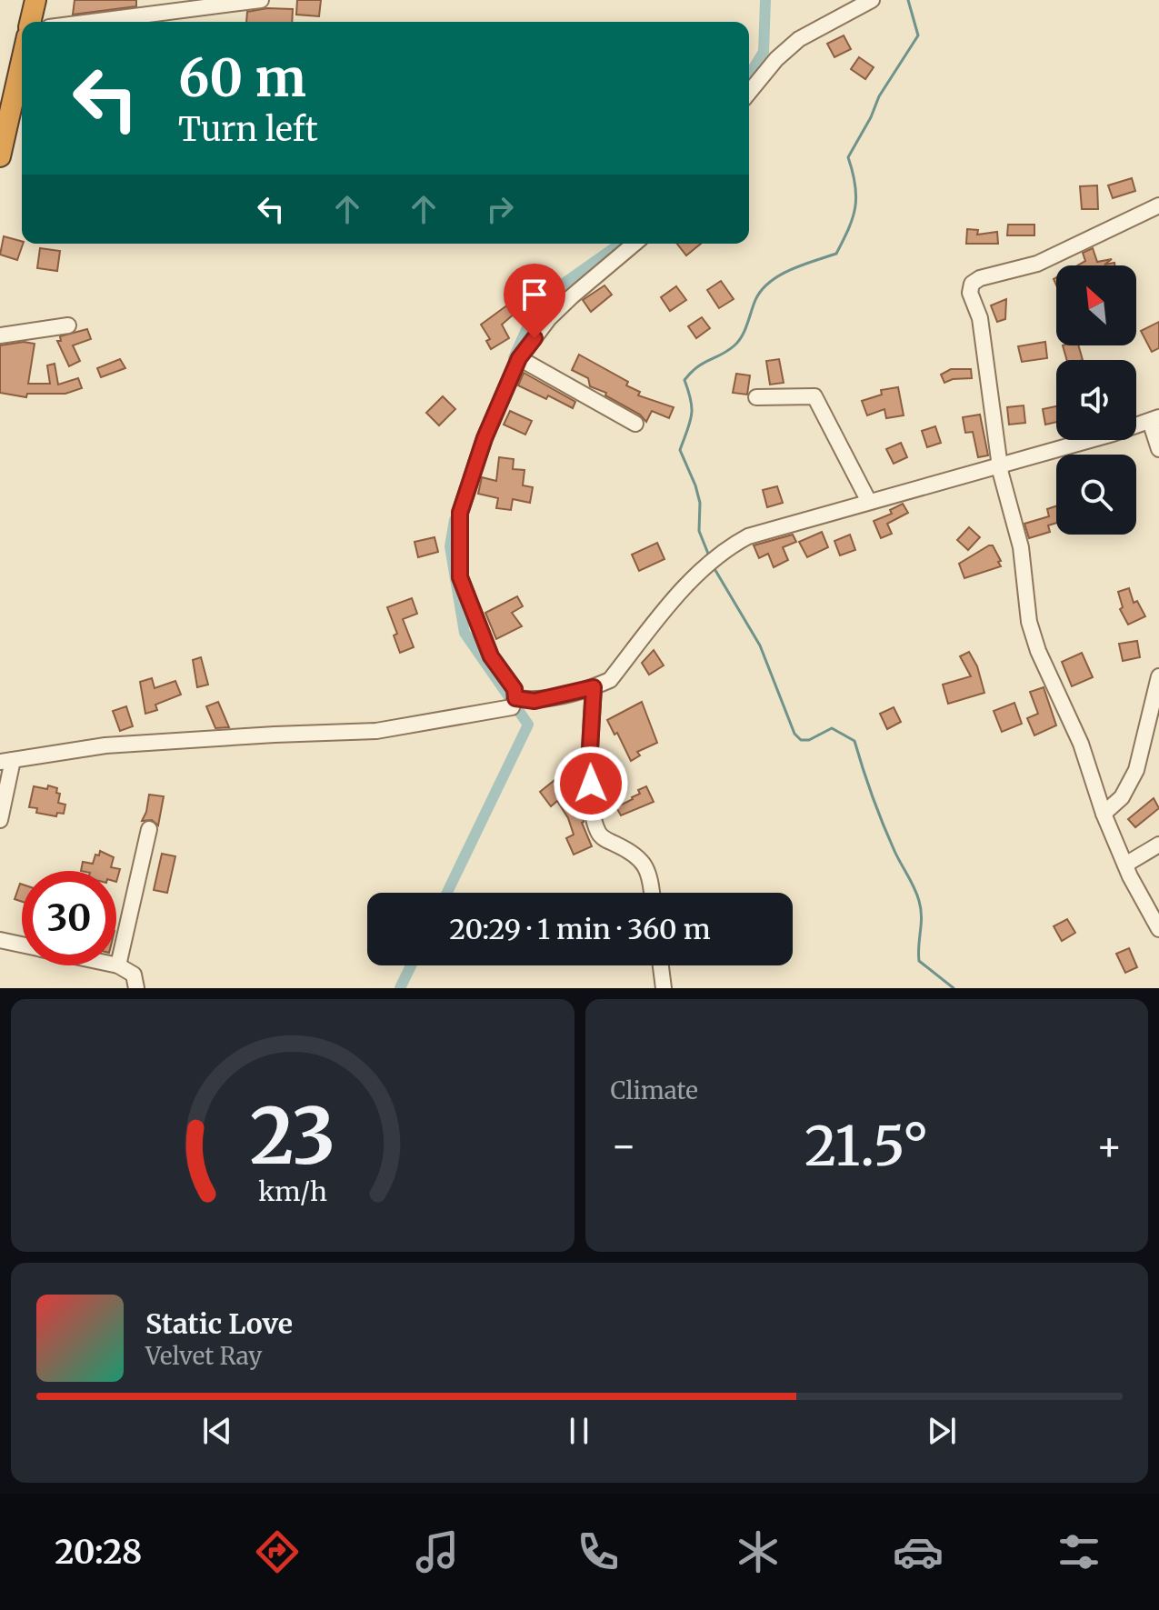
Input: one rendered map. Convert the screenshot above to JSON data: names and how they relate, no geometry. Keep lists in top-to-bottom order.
{
  "north": "top left",
  "page": {
    "turn": ["60 m", "Turn left"],
    "limit": "30",
    "trip": "20:29 · 1 min · 360 m",
    "tile": "Climate",
    "heat": ["−", "21.5°", "+"],
    "song": ["Static Love", "Velvet Ray"],
    "tabs": "20:28",
    "gauge": ["23", "km/h"]
  }
}
